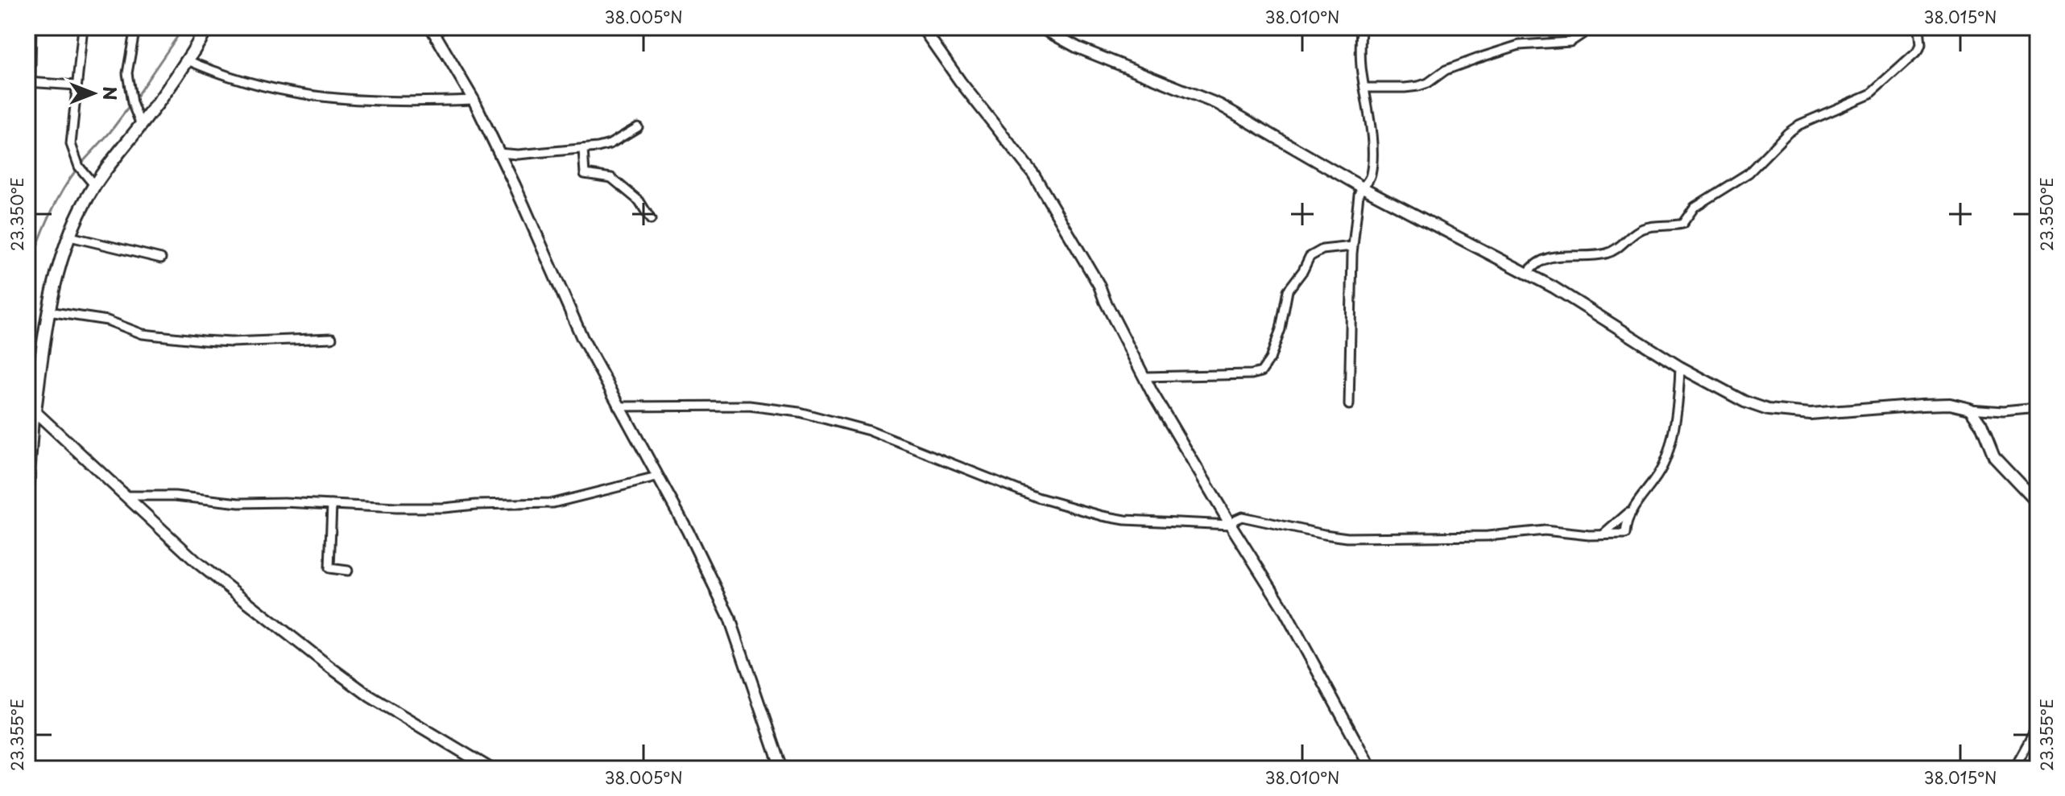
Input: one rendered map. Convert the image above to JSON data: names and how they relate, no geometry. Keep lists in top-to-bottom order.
{
  "north": "right",
  "coordinates": [
    "38.005°N",
    "38.010°N",
    "38.015°N",
    "23.350°E",
    "23.355°E"
  ]
}
